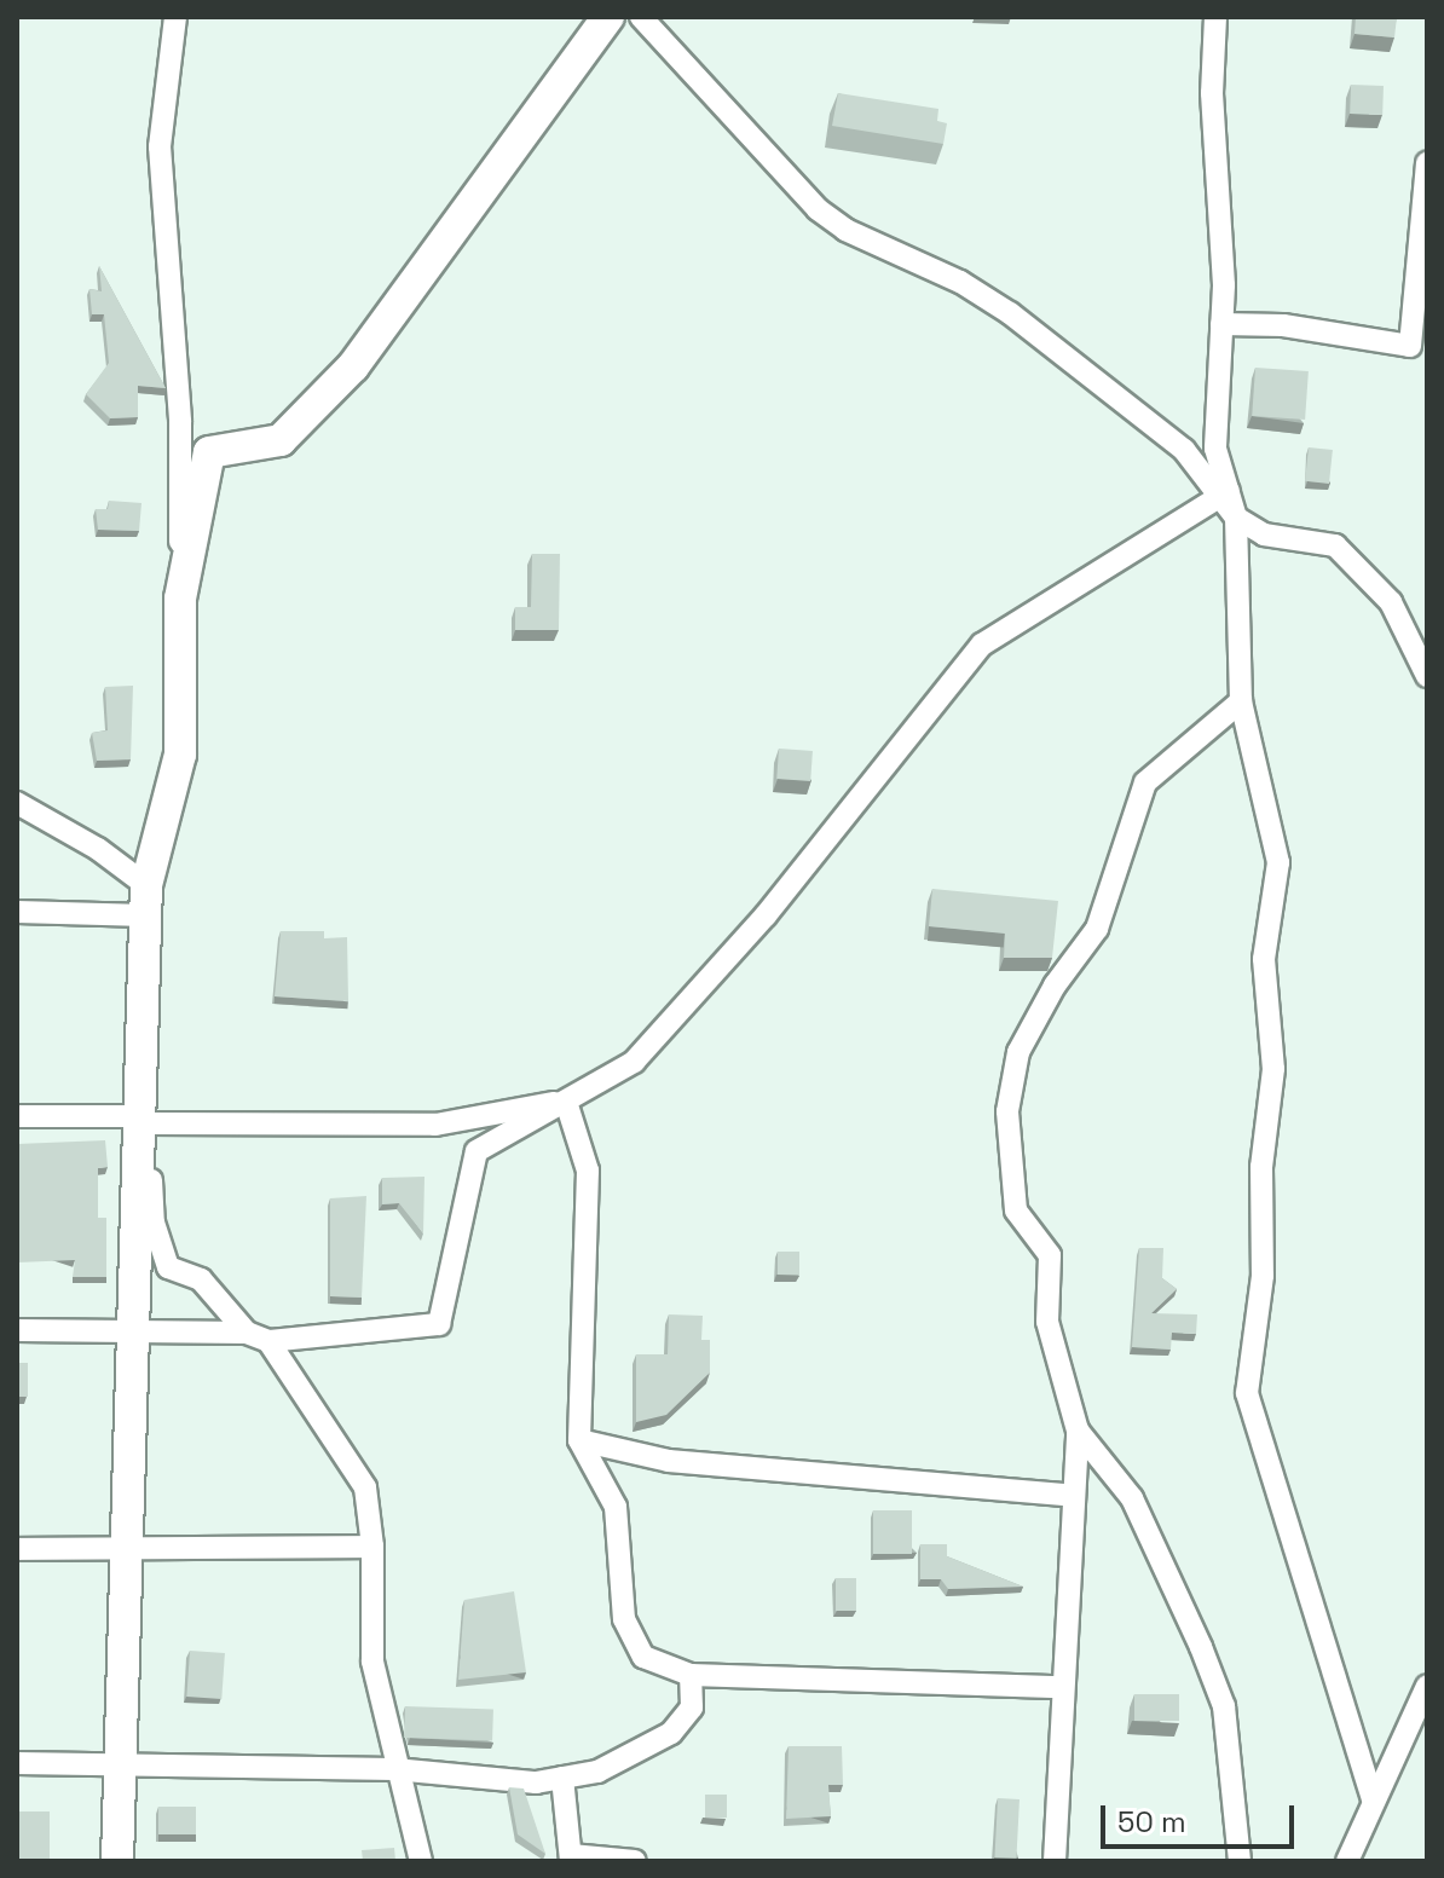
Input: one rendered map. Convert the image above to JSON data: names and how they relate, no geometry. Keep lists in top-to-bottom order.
{
  "scale_bar": "50 m"
}
